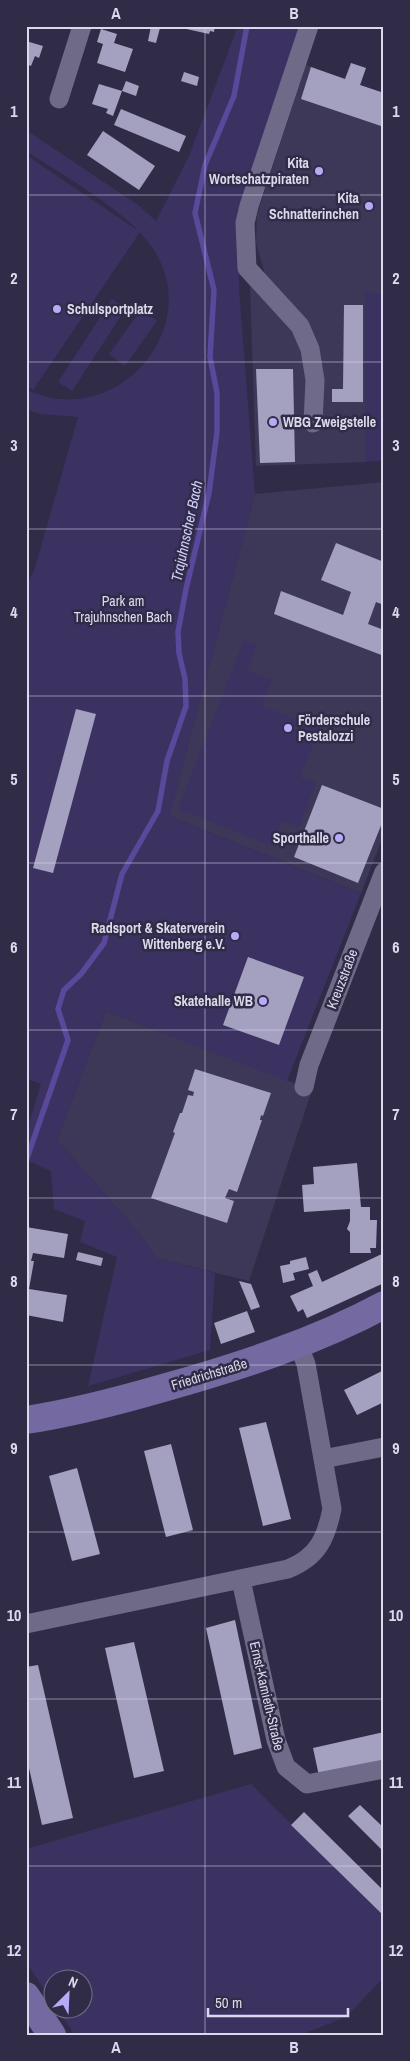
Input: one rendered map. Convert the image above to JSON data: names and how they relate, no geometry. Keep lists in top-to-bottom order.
{
  "streets": {
    "street": ["Kreuzstraße", "Friedrichstraße", "Ernst-Kamieth-Straße"]
  },
  "water": ["Trajuhnscher Bach"],
  "parks": ["Park am Trajuhnschen Bach"],
  "places": [
    "Kita Wortschatzpiraten",
    "Kita Schnatterinchen",
    "Schulsportplatz",
    "WBG Zweigstelle",
    "Förderschule Pestalozzi",
    "Sporthalle",
    "Radsport & Skaterverein Wittenberg e.V.",
    "Skatehalle WB"
  ],
  "scale_bar": "50 m",
  "north": "top right",
  "grid": {
    "columns": ["A", "B"],
    "rows": [
      "1",
      "2",
      "3",
      "4",
      "5",
      "6",
      "7",
      "8",
      "9",
      "10",
      "11",
      "12"
    ]
  }
}
